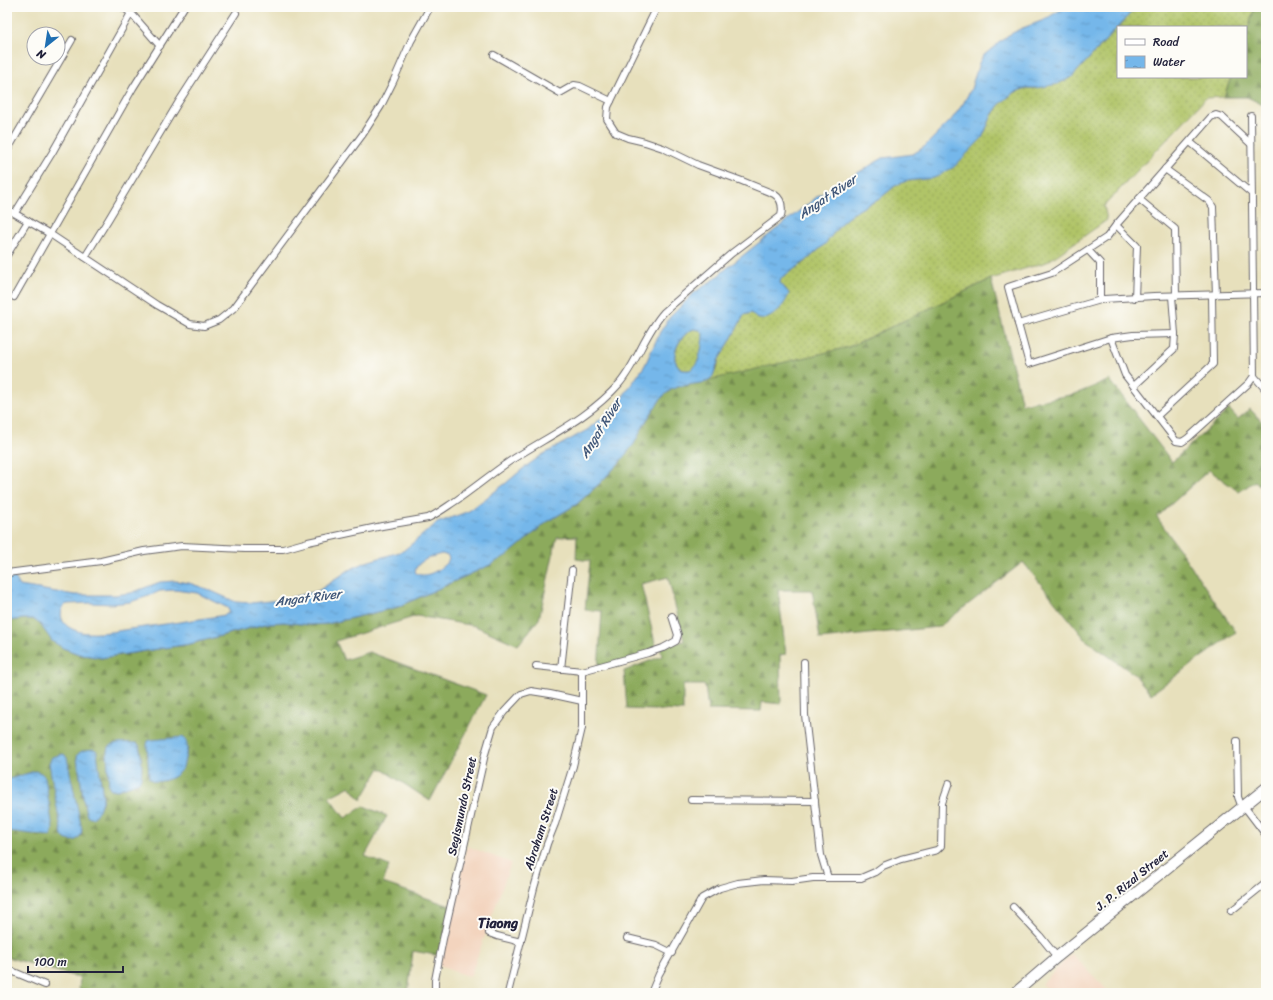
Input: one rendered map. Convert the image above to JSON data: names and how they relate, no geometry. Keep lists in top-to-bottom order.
{
  "streets": {
    "main road": ["J. P. Rizal Street"],
    "street": ["Segismundo Street", "Abraham Street"]
  },
  "crossings": [
    ["Segismundo Street", "Abraham Street"]
  ],
  "districts": ["Tiaong"],
  "water": ["Angat River"],
  "legend": ["Road", "Water"],
  "scale_bar": "100 m",
  "north": "bottom left"
}
